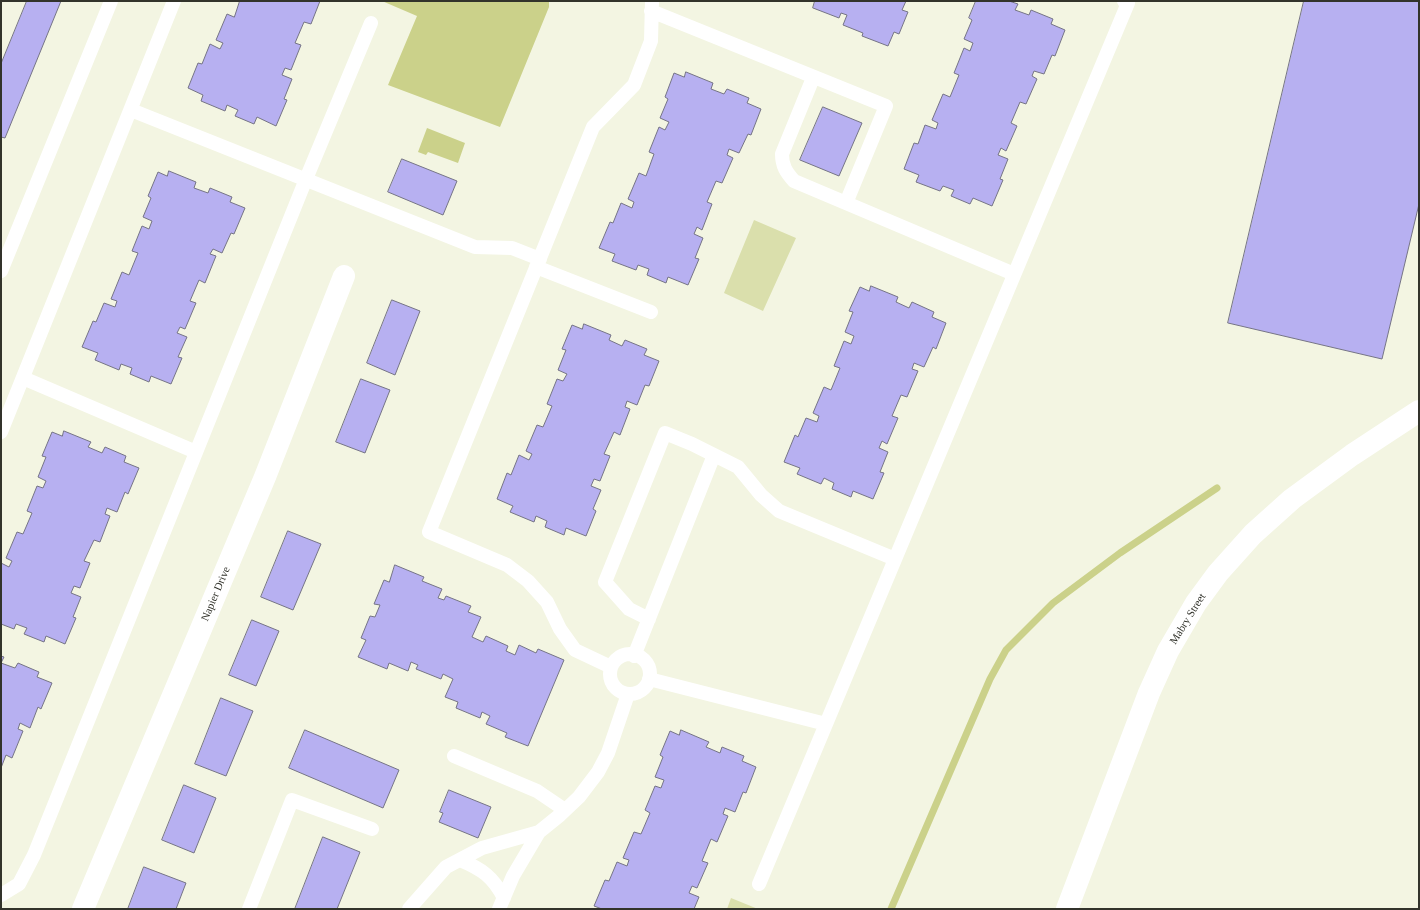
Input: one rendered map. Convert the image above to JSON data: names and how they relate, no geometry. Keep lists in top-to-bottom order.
{
  "streets": {
    "street": ["Napier Drive", "Mabry Street"]
  }
}
